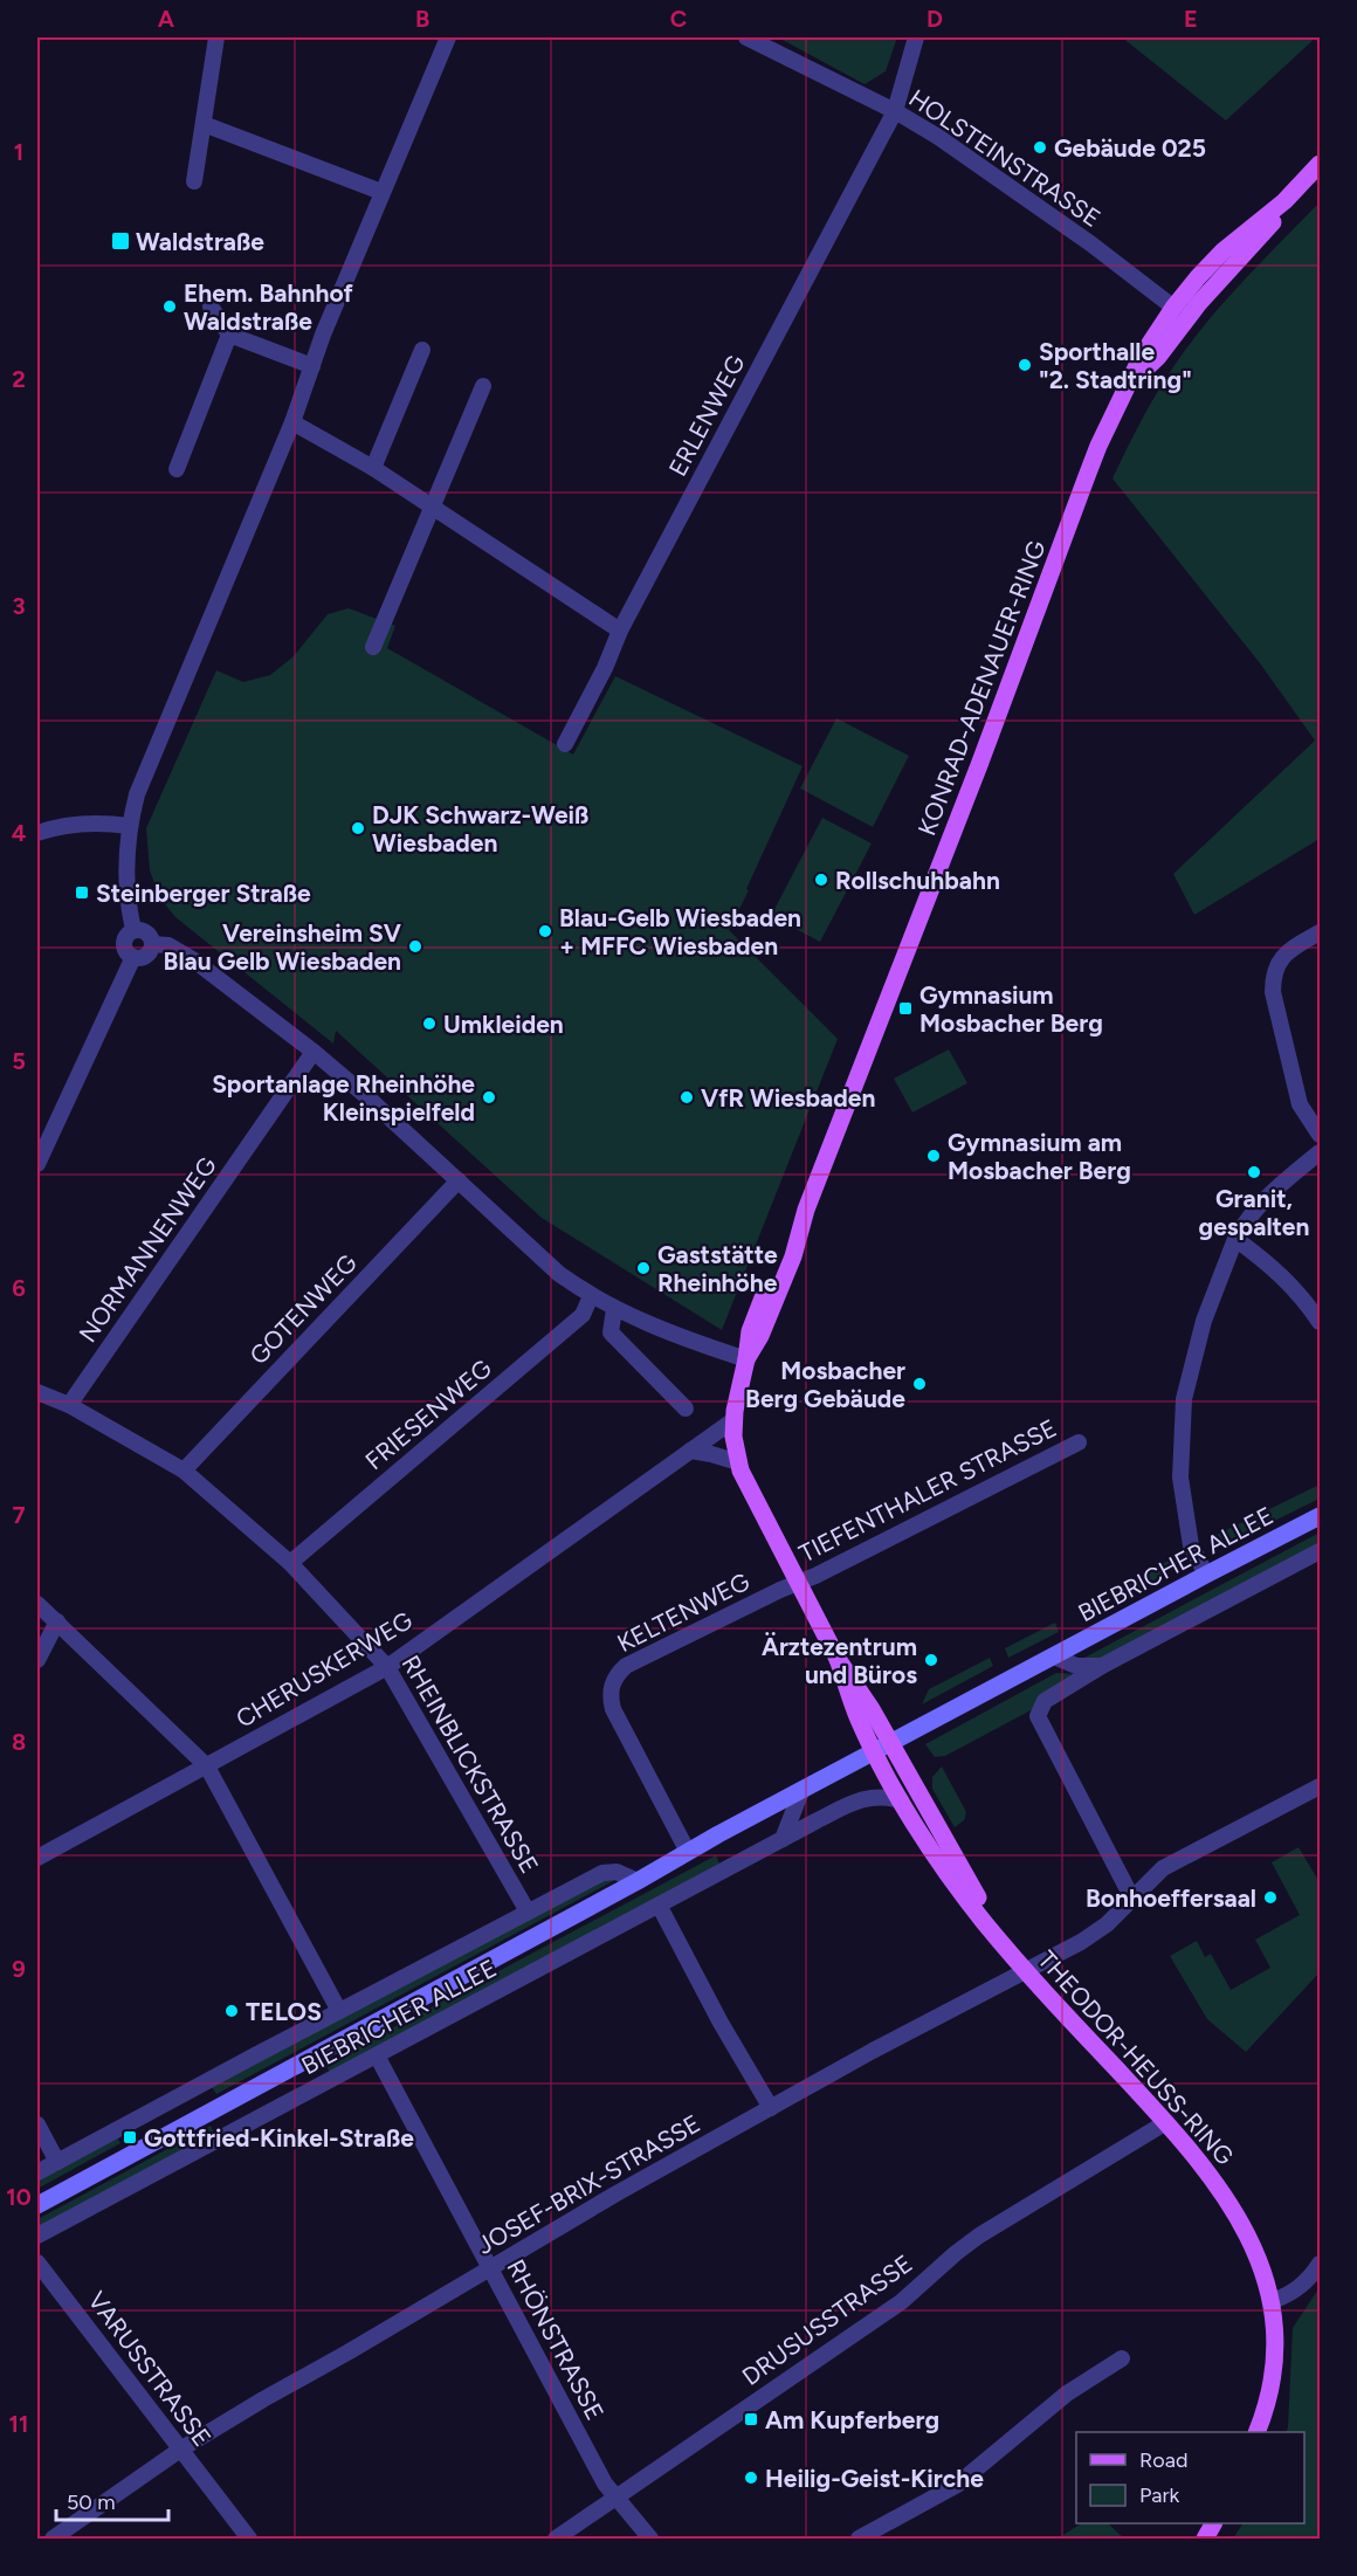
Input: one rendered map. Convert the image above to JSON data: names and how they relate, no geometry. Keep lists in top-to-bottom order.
{
  "streets": {
    "main road": ["KONRAD-ADENAUER-RING", "BIEBRICHER ALLEE", "THEODOR-HEUSS-RING"],
    "street": [
      "HOLSTEINSTRASSE",
      "ERLENWEG",
      "NORMANNENWEG",
      "GOTENWEG",
      "FRIESENWEG",
      "TIEFENTHALER STRASSE",
      "KELTENWEG",
      "CHERUSKERWEG",
      "RHEINBLICKSTRASSE",
      "JOSEF-BRIX-STRASSE",
      "DRUSUSSTRASSE",
      "RHÖNSTRASSE",
      "VARUSSTRASSE"
    ]
  },
  "crossings": [
    ["HOLSTEINSTRASSE", "ERLENWEG"],
    ["HOLSTEINSTRASSE", "KONRAD-ADENAUER-RING"],
    ["KONRAD-ADENAUER-RING", "TIEFENTHALER STRASSE"],
    ["KONRAD-ADENAUER-RING", "BIEBRICHER ALLEE"],
    ["KONRAD-ADENAUER-RING", "KELTENWEG"],
    ["KONRAD-ADENAUER-RING", "CHERUSKERWEG"],
    ["KONRAD-ADENAUER-RING", "THEODOR-HEUSS-RING"],
    ["NORMANNENWEG", "RHEINBLICKSTRASSE"],
    ["GOTENWEG", "RHEINBLICKSTRASSE"],
    ["FRIESENWEG", "RHEINBLICKSTRASSE"],
    ["TIEFENTHALER STRASSE", "KELTENWEG"],
    ["BIEBRICHER ALLEE", "KELTENWEG"],
    ["BIEBRICHER ALLEE", "RHEINBLICKSTRASSE"],
    ["BIEBRICHER ALLEE", "THEODOR-HEUSS-RING"],
    ["BIEBRICHER ALLEE", "RHÖNSTRASSE"],
    ["CHERUSKERWEG", "RHEINBLICKSTRASSE"],
    ["THEODOR-HEUSS-RING", "JOSEF-BRIX-STRASSE"],
    ["THEODOR-HEUSS-RING", "DRUSUSSTRASSE"],
    ["JOSEF-BRIX-STRASSE", "RHÖNSTRASSE"],
    ["JOSEF-BRIX-STRASSE", "VARUSSTRASSE"],
    ["DRUSUSSTRASSE", "RHÖNSTRASSE"]
  ],
  "places": {
    "other": [
      "Gebäude 025",
      "Ehem. Bahnhof Waldstraße",
      "Sporthalle \"2. Stadtring\"",
      "DJK Schwarz-Weiß Wiesbaden",
      "Rollschuhbahn",
      "Blau-Gelb Wiesbaden + MFFC Wiesbaden",
      "Vereinsheim SV Blau Gelb Wiesbaden",
      "Umkleiden",
      "Sportanlage Rheinhöhe Kleinspielfeld",
      "VfR Wiesbaden",
      "Gymnasium am Mosbacher Berg",
      "Granit, gespalten",
      "Gaststätte Rheinhöhe",
      "Mosbacher Berg Gebäude",
      "Ärztezentrum und Büros",
      "Bonhoeffersaal",
      "TELOS",
      "Heilig-Geist-Kirche"
    ],
    "transit": [
      "Waldstraße",
      "Steinberger Straße",
      "Gymnasium Mosbacher Berg",
      "Gottfried-Kinkel-Straße",
      "Am Kupferberg"
    ]
  },
  "legend": ["Road", "Park"],
  "scale_bar": "50 m",
  "grid": {
    "columns": [
      "A",
      "B",
      "C",
      "D",
      "E"
    ],
    "rows": [
      "1",
      "2",
      "3",
      "4",
      "5",
      "6",
      "7",
      "8",
      "9",
      "10",
      "11"
    ]
  }
}
